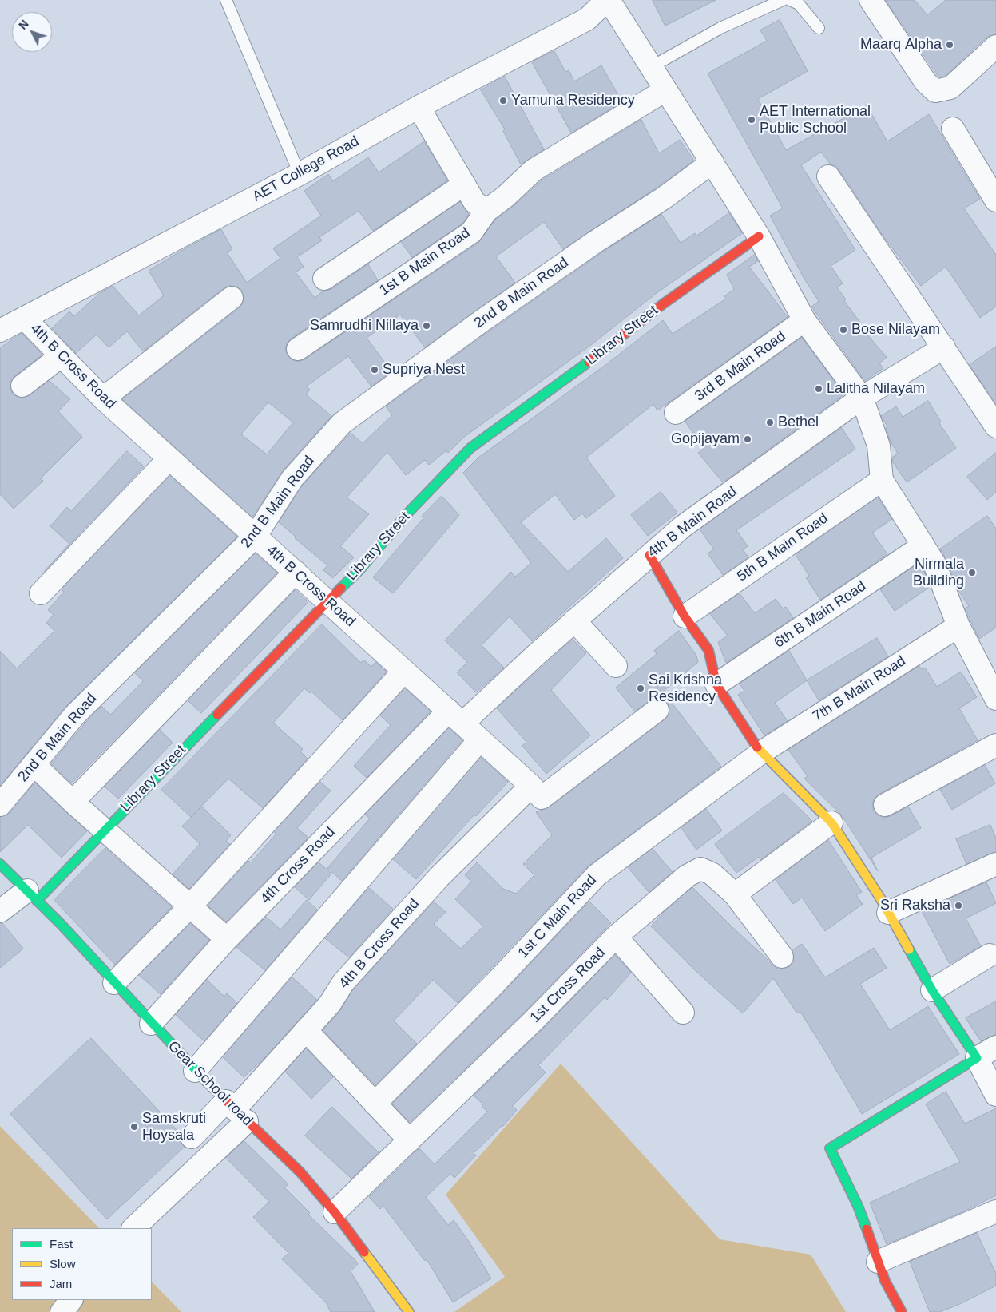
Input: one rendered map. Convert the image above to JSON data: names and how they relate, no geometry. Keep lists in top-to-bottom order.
{
  "streets": {
    "street": [
      "AET College Road",
      "1st B Main Road",
      "2nd B Main Road",
      "Library Street",
      "4th B Cross Road",
      "3rd B Main Road",
      "4th B Main Road",
      "5th B Main Road",
      "6th B Main Road",
      "7th B Main Road",
      "4th Cross Road",
      "1st C Main Road",
      "1st Cross Road",
      "Gear School road"
    ]
  },
  "crossings": [
    ["AET College Road", "4th B Cross Road"],
    ["2nd B Main Road", "4th B Cross Road"],
    ["Library Street", "4th B Cross Road"],
    ["Library Street", "Gear School road"],
    ["4th B Cross Road", "4th B Main Road"],
    ["4th B Cross Road", "4th Cross Road"],
    ["4th B Cross Road", "Gear School road"],
    ["4th B Main Road", "4th Cross Road"],
    ["7th B Main Road", "1st C Main Road"],
    ["4th Cross Road", "Gear School road"],
    ["1st Cross Road", "Gear School road"]
  ],
  "places": [
    "Maarq Alpha",
    "Yamuna Residency",
    "AET International Public School",
    "Samrudhi Nillaya",
    "Bose Nilayam",
    "Supriya Nest",
    "Lalitha Nilayam",
    "Bethel",
    "Gopijayam",
    "Nirmala Building",
    "Sai Krishna Residency",
    "Sri Raksha",
    "Samskruti Hoysala"
  ],
  "legend": ["Fast", "Slow", "Jam"],
  "north": "top left"
}
